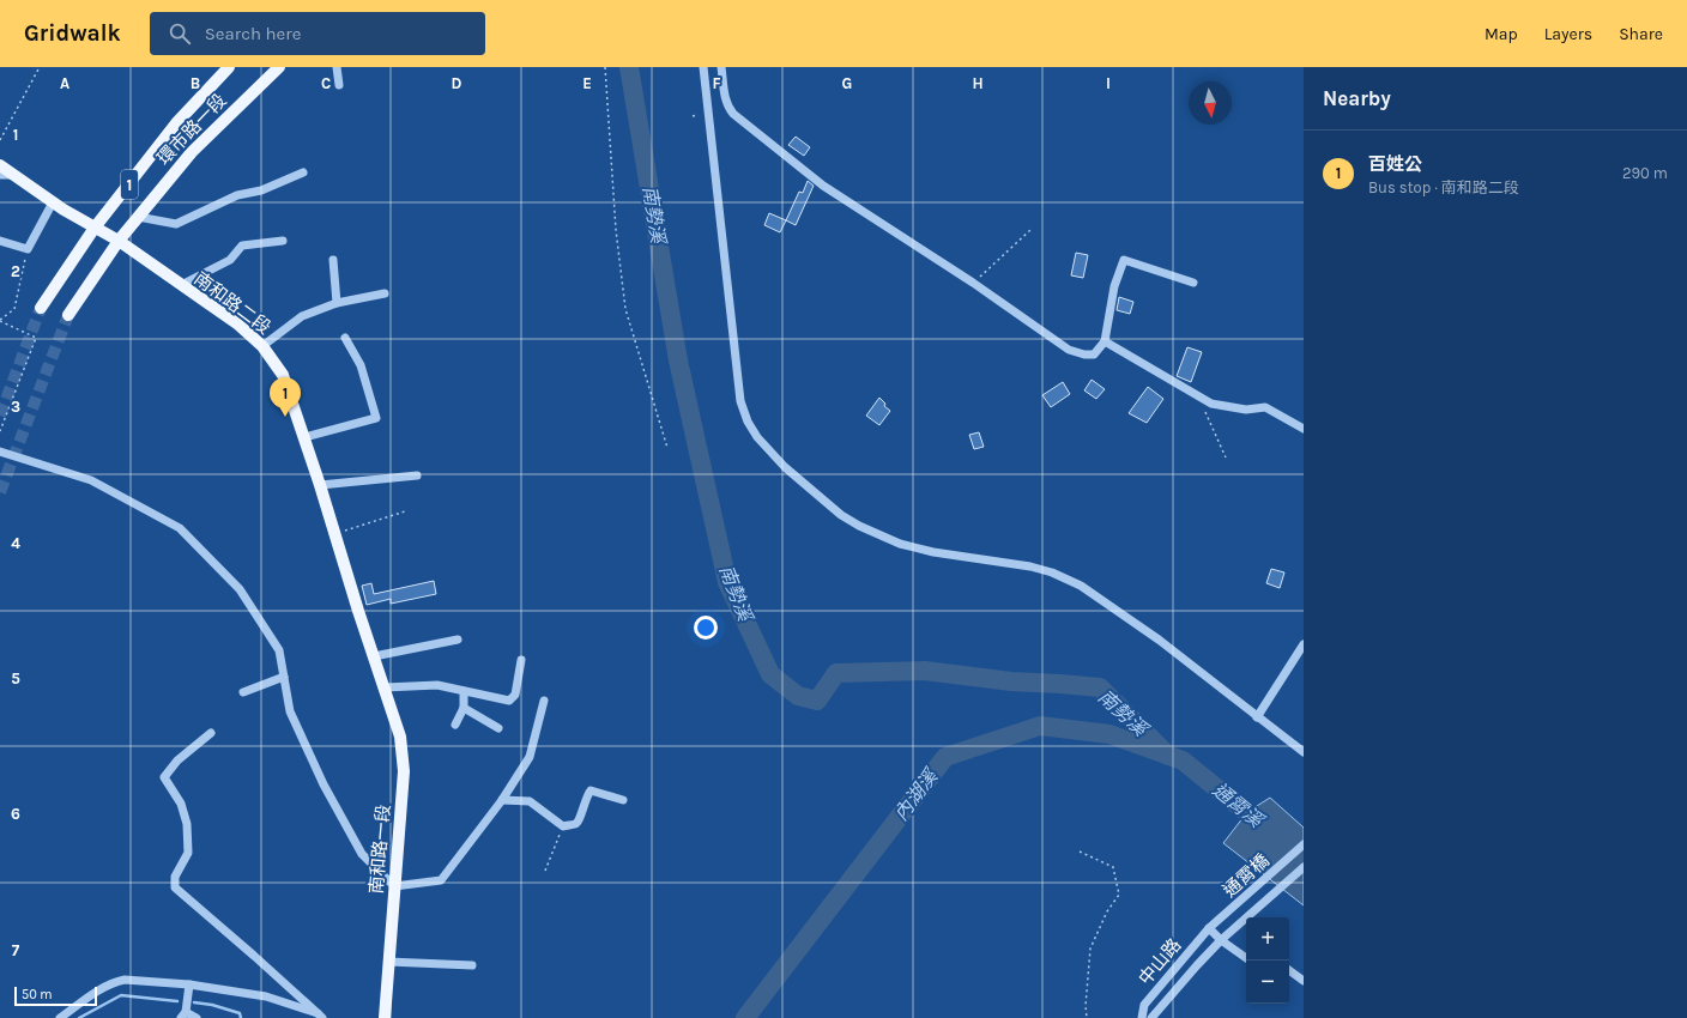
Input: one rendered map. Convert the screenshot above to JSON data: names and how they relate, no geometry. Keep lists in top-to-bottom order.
{
  "streets": {
    "main road": [
      "環市路一段",
      "1",
      "南和路二段",
      "南和路一段"
    ],
    "street": ["通霄橋", "中山路"]
  },
  "crossings": [
    ["環市路一段", "南和路二段"],
    ["南和路二段", "南和路一段"],
    ["通霄橋", "中山路"]
  ],
  "water": ["南勢溪", "內湖溪", "通霄溪"],
  "scale_bar": "50 m",
  "north": "bottom",
  "page": {
    "header": "Gridwalk",
    "search": "Search here",
    "nav": ["Map", "Layers", "Share"],
    "heading": "Nearby",
    "list": [
      {
        "mark": "1",
        "name": "百姓公",
        "note": "Bus stop · 南和路二段",
        "value": "290 m"
      }
    ],
    "pins": "1",
    "map_buttons": ["+", "−"],
    "scale": "50 m"
  },
  "grid": {
    "columns": [
      "A",
      "B",
      "C",
      "D",
      "E",
      "F",
      "G",
      "H",
      "I"
    ],
    "rows": [
      "1",
      "2",
      "3",
      "4",
      "5",
      "6",
      "7"
    ]
  }
}
